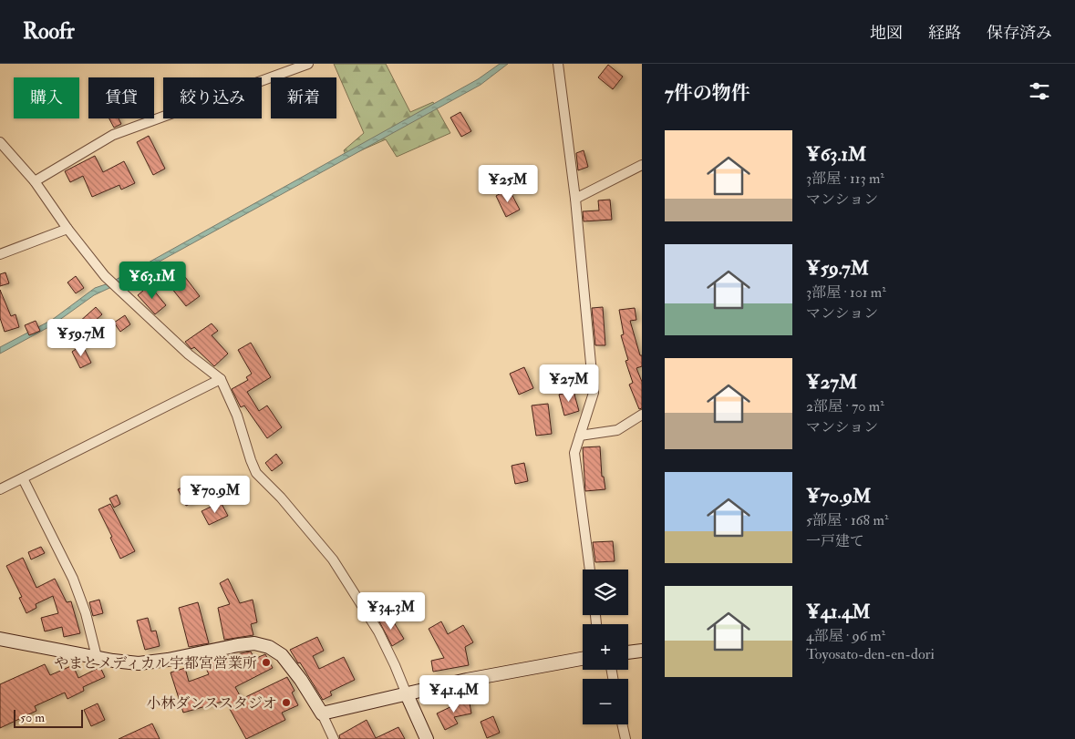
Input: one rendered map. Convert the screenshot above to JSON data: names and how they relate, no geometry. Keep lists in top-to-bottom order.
{
  "places": ["やまとメディカル宇都宮営業所", "小林ダンススタジオ"],
  "scale_bar": "50 m",
  "page": {
    "header": "Roofr",
    "nav": ["地図", "経路", "保存済み"],
    "heading": "7件の物件",
    "chip": [
      "購入",
      "賃貸",
      "絞り込み",
      "新着"
    ],
    "list": [
      {
        "name": "¥63.1M",
        "note": "3部屋 · 113 m² · マンション"
      },
      {
        "name": "¥59.7M",
        "note": "3部屋 · 101 m² · マンション"
      },
      {
        "name": "¥27M",
        "note": "2部屋 · 70 m² · マンション"
      },
      {
        "name": "¥70.9M",
        "note": "5部屋 · 168 m² · 一戸建て"
      },
      {
        "name": "¥41.4M",
        "note": "4部屋 · 96 m² · Toyosato-den-en-dori"
      }
    ],
    "price": [
      "¥25M",
      "¥63.1M",
      "¥59.7M",
      "¥27M",
      "¥70.9M",
      "¥34.3M",
      "¥41.4M"
    ],
    "map_buttons": ["+", "−"],
    "scale": "50 m"
  }
}
